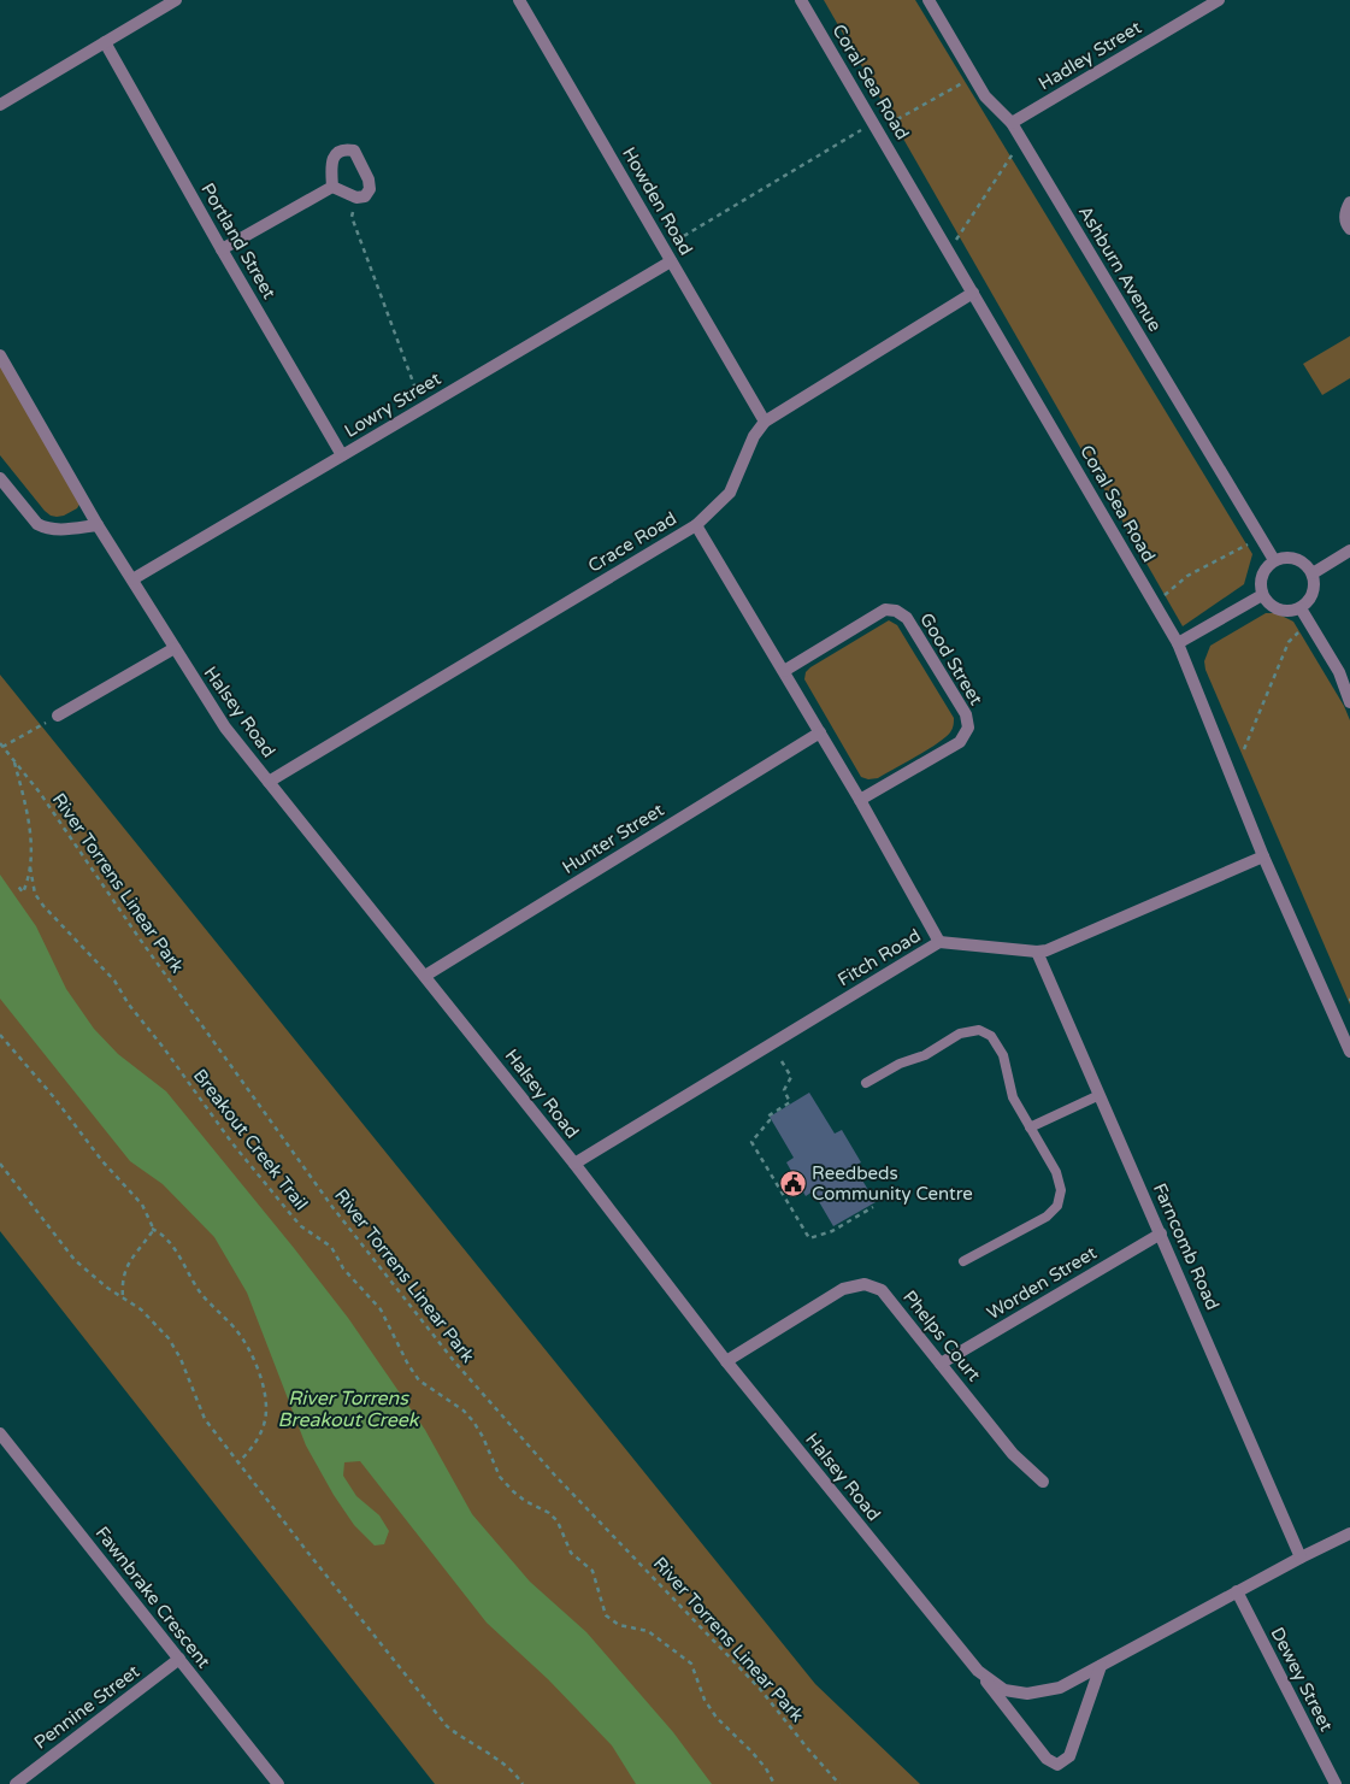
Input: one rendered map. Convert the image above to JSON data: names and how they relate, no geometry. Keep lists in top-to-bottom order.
{
  "streets": {
    "street": [
      "Hadley Street",
      "Coral Sea Road",
      "Howden Road",
      "Portland Street",
      "Ashburn Avenue",
      "Lowry Street",
      "Crace Road",
      "Good Street",
      "Halsey Road",
      "Hunter Street",
      "Fitch Road",
      "Farncomb Road",
      "Worden Street",
      "Phelps Court",
      "Fawnbrake Crescent",
      "Dewey Street",
      "Pennine Street"
    ],
    "path": ["River Torrens Linear Park", "Breakout Creek Trail"]
  },
  "crossings": [
    ["Hadley Street", "Ashburn Avenue"],
    ["Coral Sea Road", "Crace Road"],
    ["Coral Sea Road", "Fitch Road"],
    ["Howden Road", "Lowry Street"],
    ["Howden Road", "Crace Road"],
    ["Portland Street", "Lowry Street"],
    ["Lowry Street", "Halsey Road"],
    ["Crace Road", "Halsey Road"],
    ["Halsey Road", "Hunter Street"],
    ["Halsey Road", "Fitch Road"],
    ["Halsey Road", "Farncomb Road"],
    ["Halsey Road", "Phelps Court"],
    ["Halsey Road", "Dewey Street"],
    ["Fitch Road", "Farncomb Road"],
    ["Farncomb Road", "Worden Street"],
    ["Worden Street", "Phelps Court"],
    ["Fawnbrake Crescent", "Pennine Street"]
  ],
  "water": ["River Torrens Breakout Creek"],
  "places": {
    "public building": ["Reedbeds Community Centre"]
  }
}
